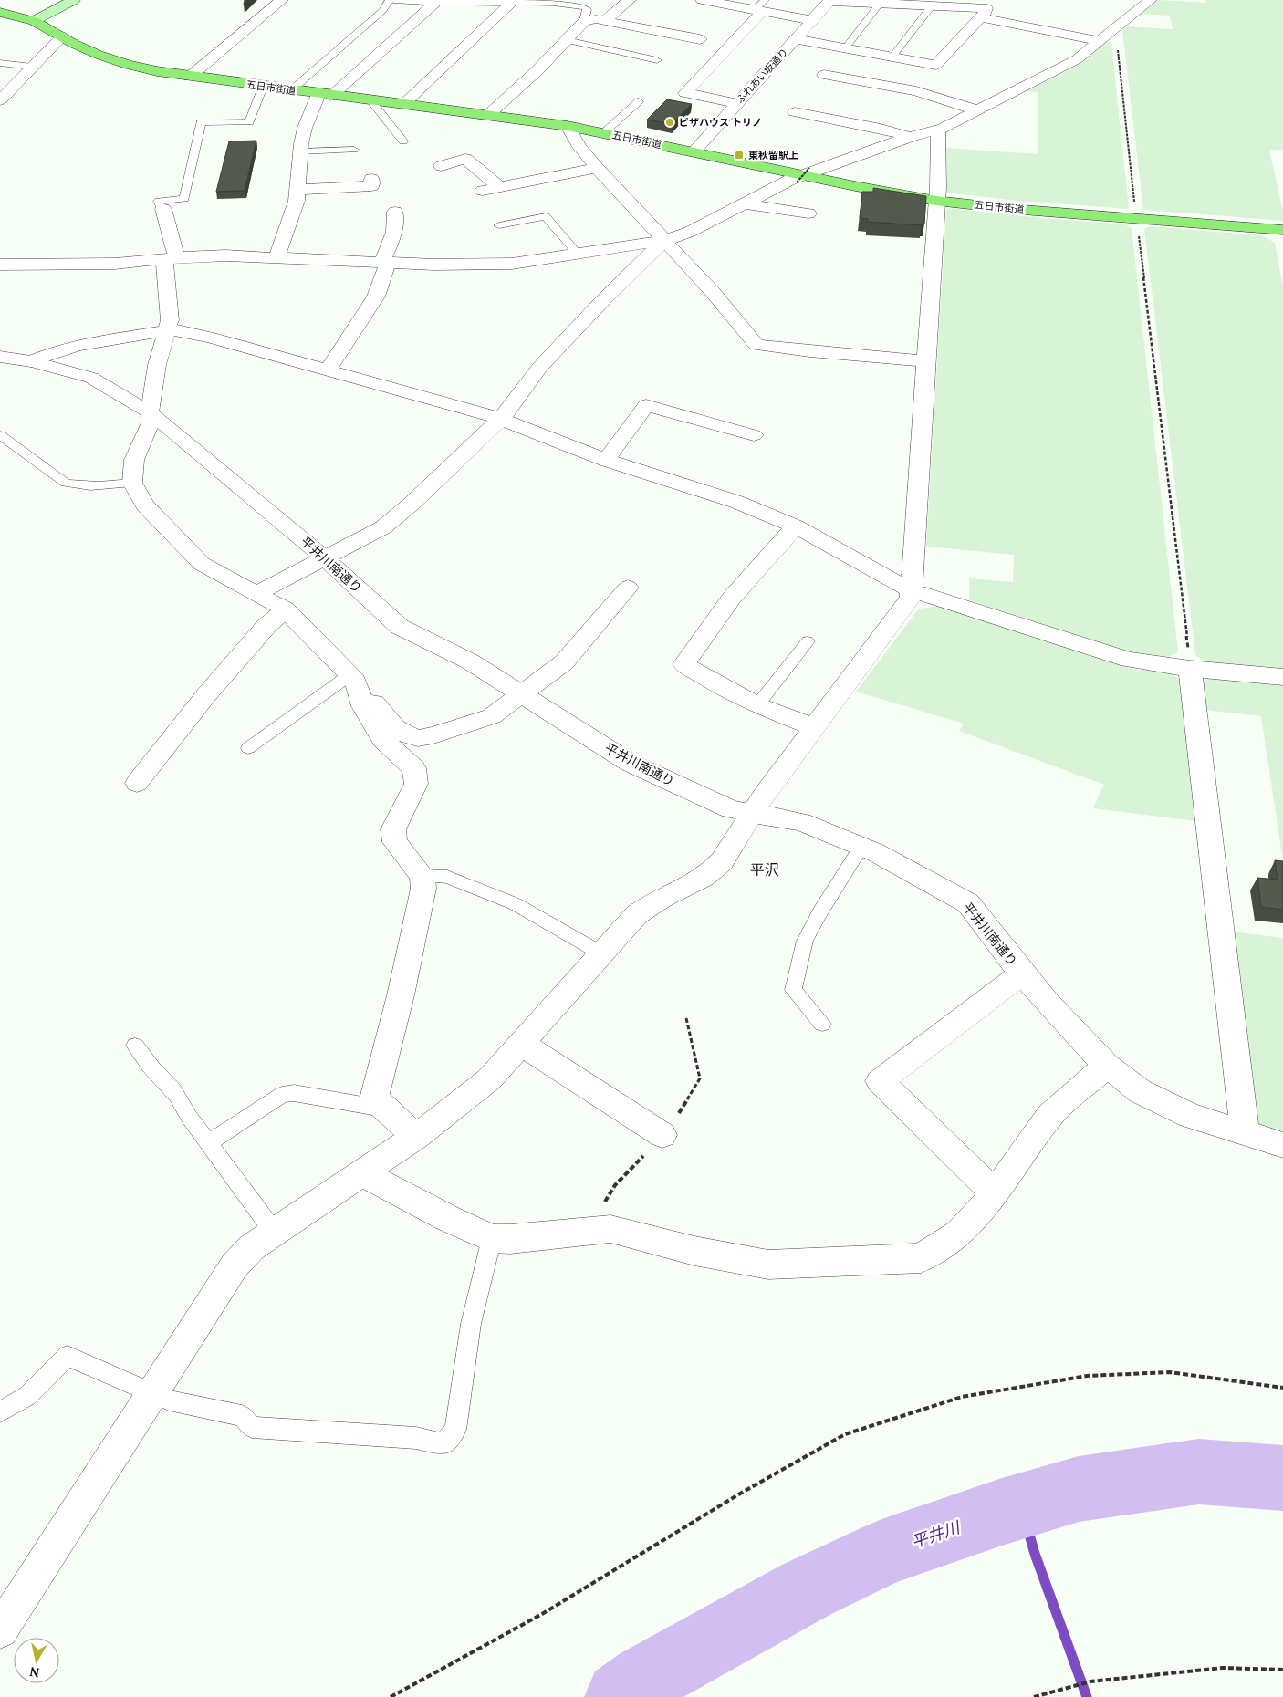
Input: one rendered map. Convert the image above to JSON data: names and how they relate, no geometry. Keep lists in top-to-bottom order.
{
  "streets": {
    "main road": ["五日市街道"],
    "street": ["ふれあい坂通り", "平井川南通り"]
  },
  "crossings": [
    ["ふれあい坂通り", "五日市街道"]
  ],
  "districts": ["平沢"],
  "water": ["平井川"],
  "places": {
    "other": ["ピザハウス トリノ"],
    "transit": ["東秋留駅上"]
  },
  "north": "bottom"
}
